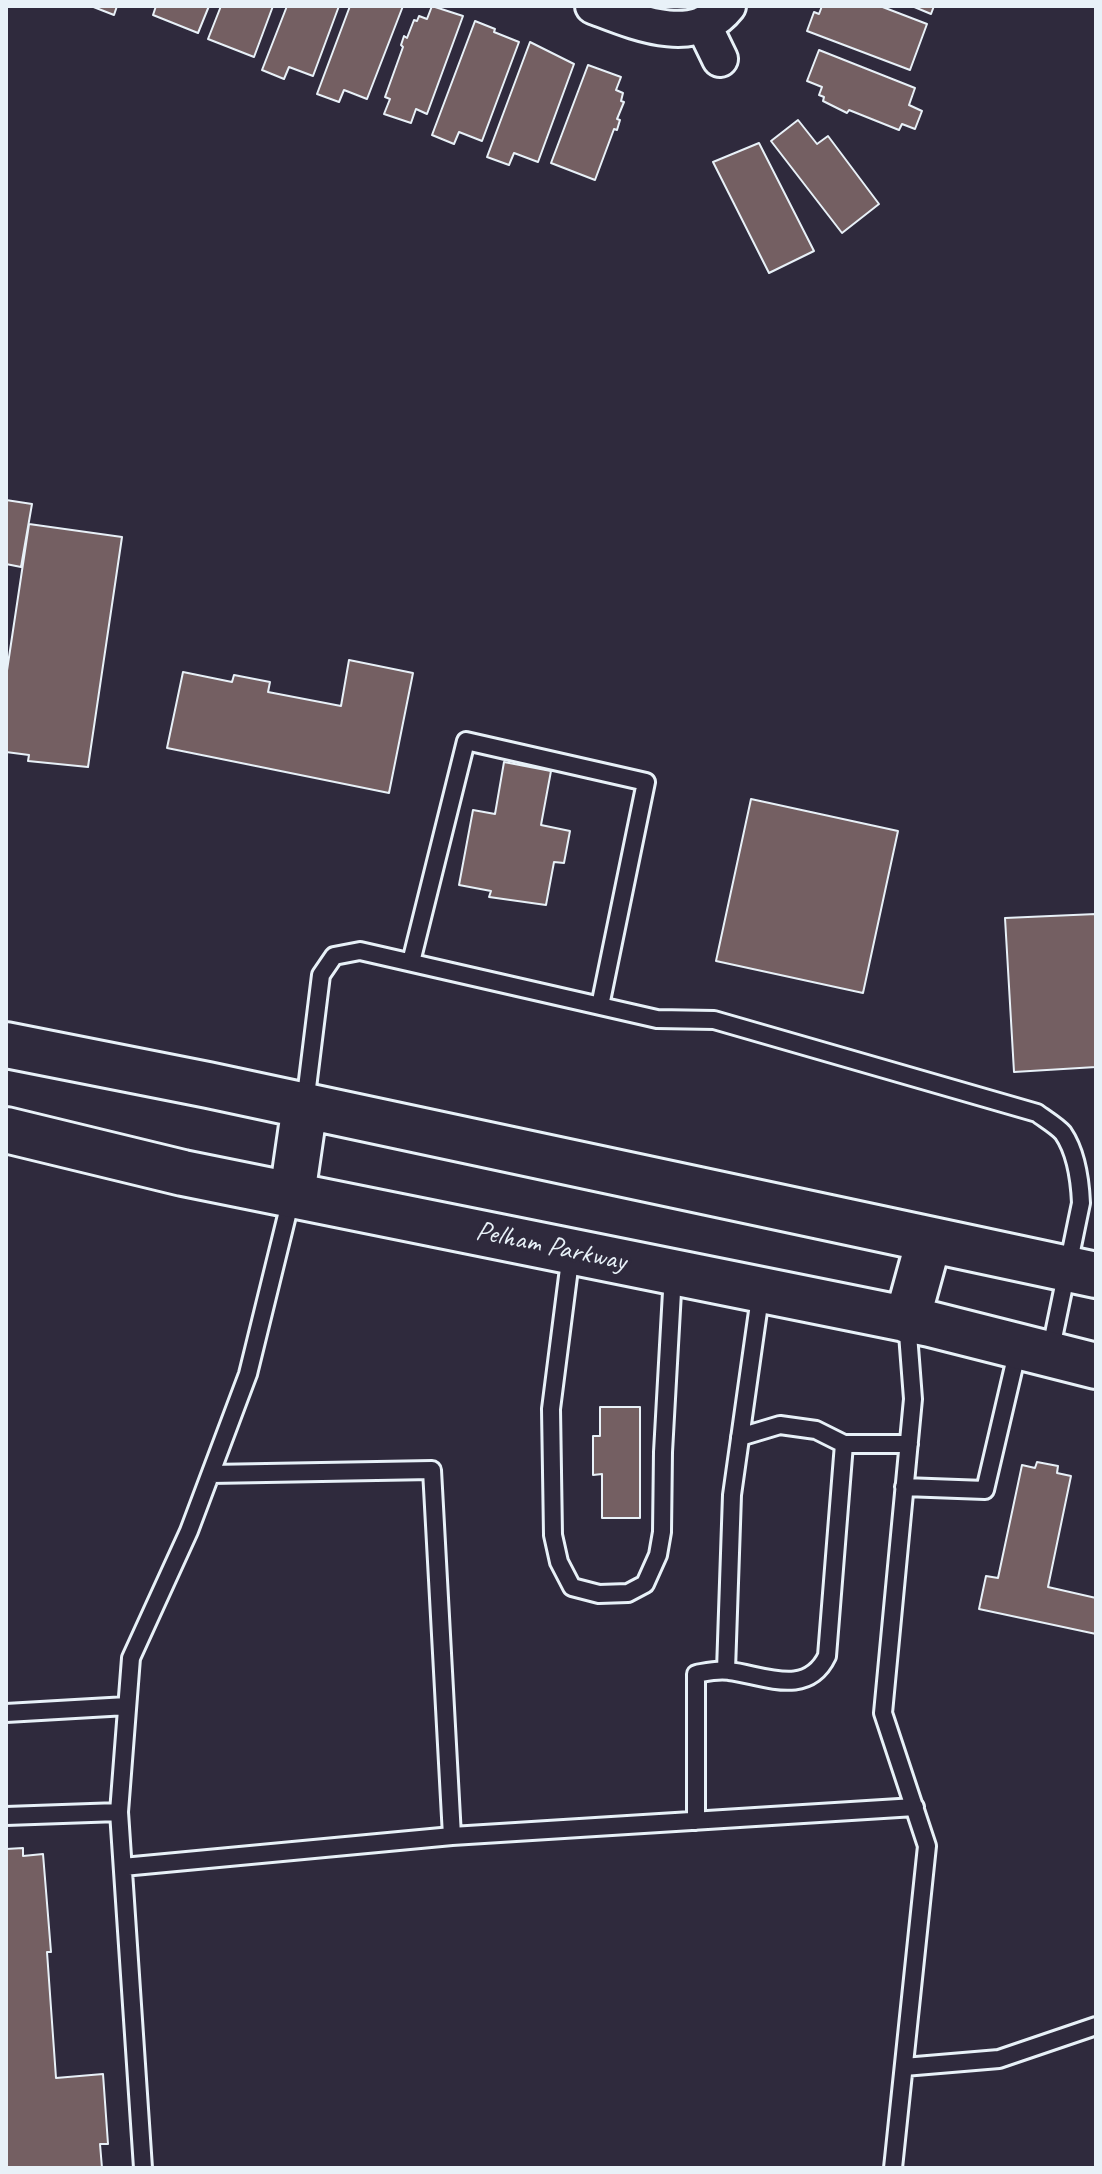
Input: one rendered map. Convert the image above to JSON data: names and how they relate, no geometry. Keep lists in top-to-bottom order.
{
  "streets": {
    "main road": ["Pelham Parkway"]
  }
}
